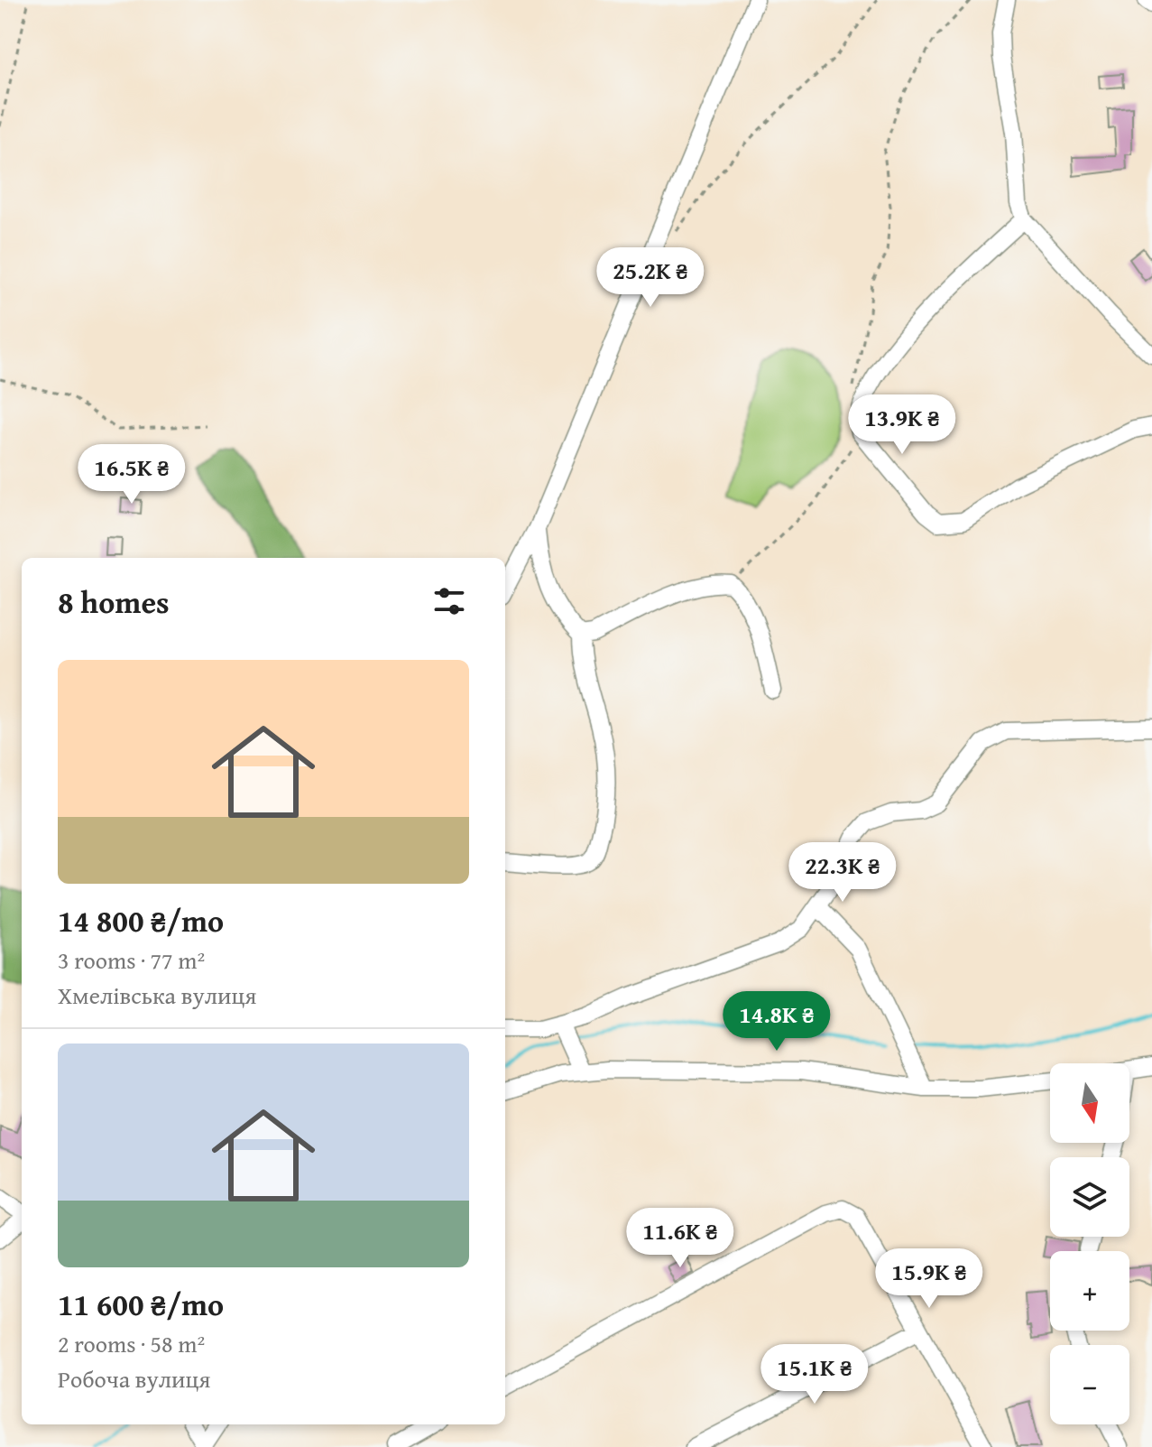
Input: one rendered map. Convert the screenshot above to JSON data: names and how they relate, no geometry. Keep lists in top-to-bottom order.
{
  "north": "bottom",
  "page": {
    "price": [
      "25.2K ₴",
      "13.9K ₴",
      "16.5K ₴",
      "22.3K ₴",
      "14.8K ₴",
      "11.6K ₴",
      "15.9K ₴",
      "15.1K ₴"
    ],
    "heading": "8 homes",
    "list": [
      {
        "name": "14 800 ₴/mo",
        "note": "3 rooms · 77 m² · Хмелівська вулиця"
      },
      {
        "name": "11 600 ₴/mo",
        "note": "2 rooms · 58 m² · Робоча вулиця"
      }
    ],
    "map_buttons": ["+", "−"]
  }
}
